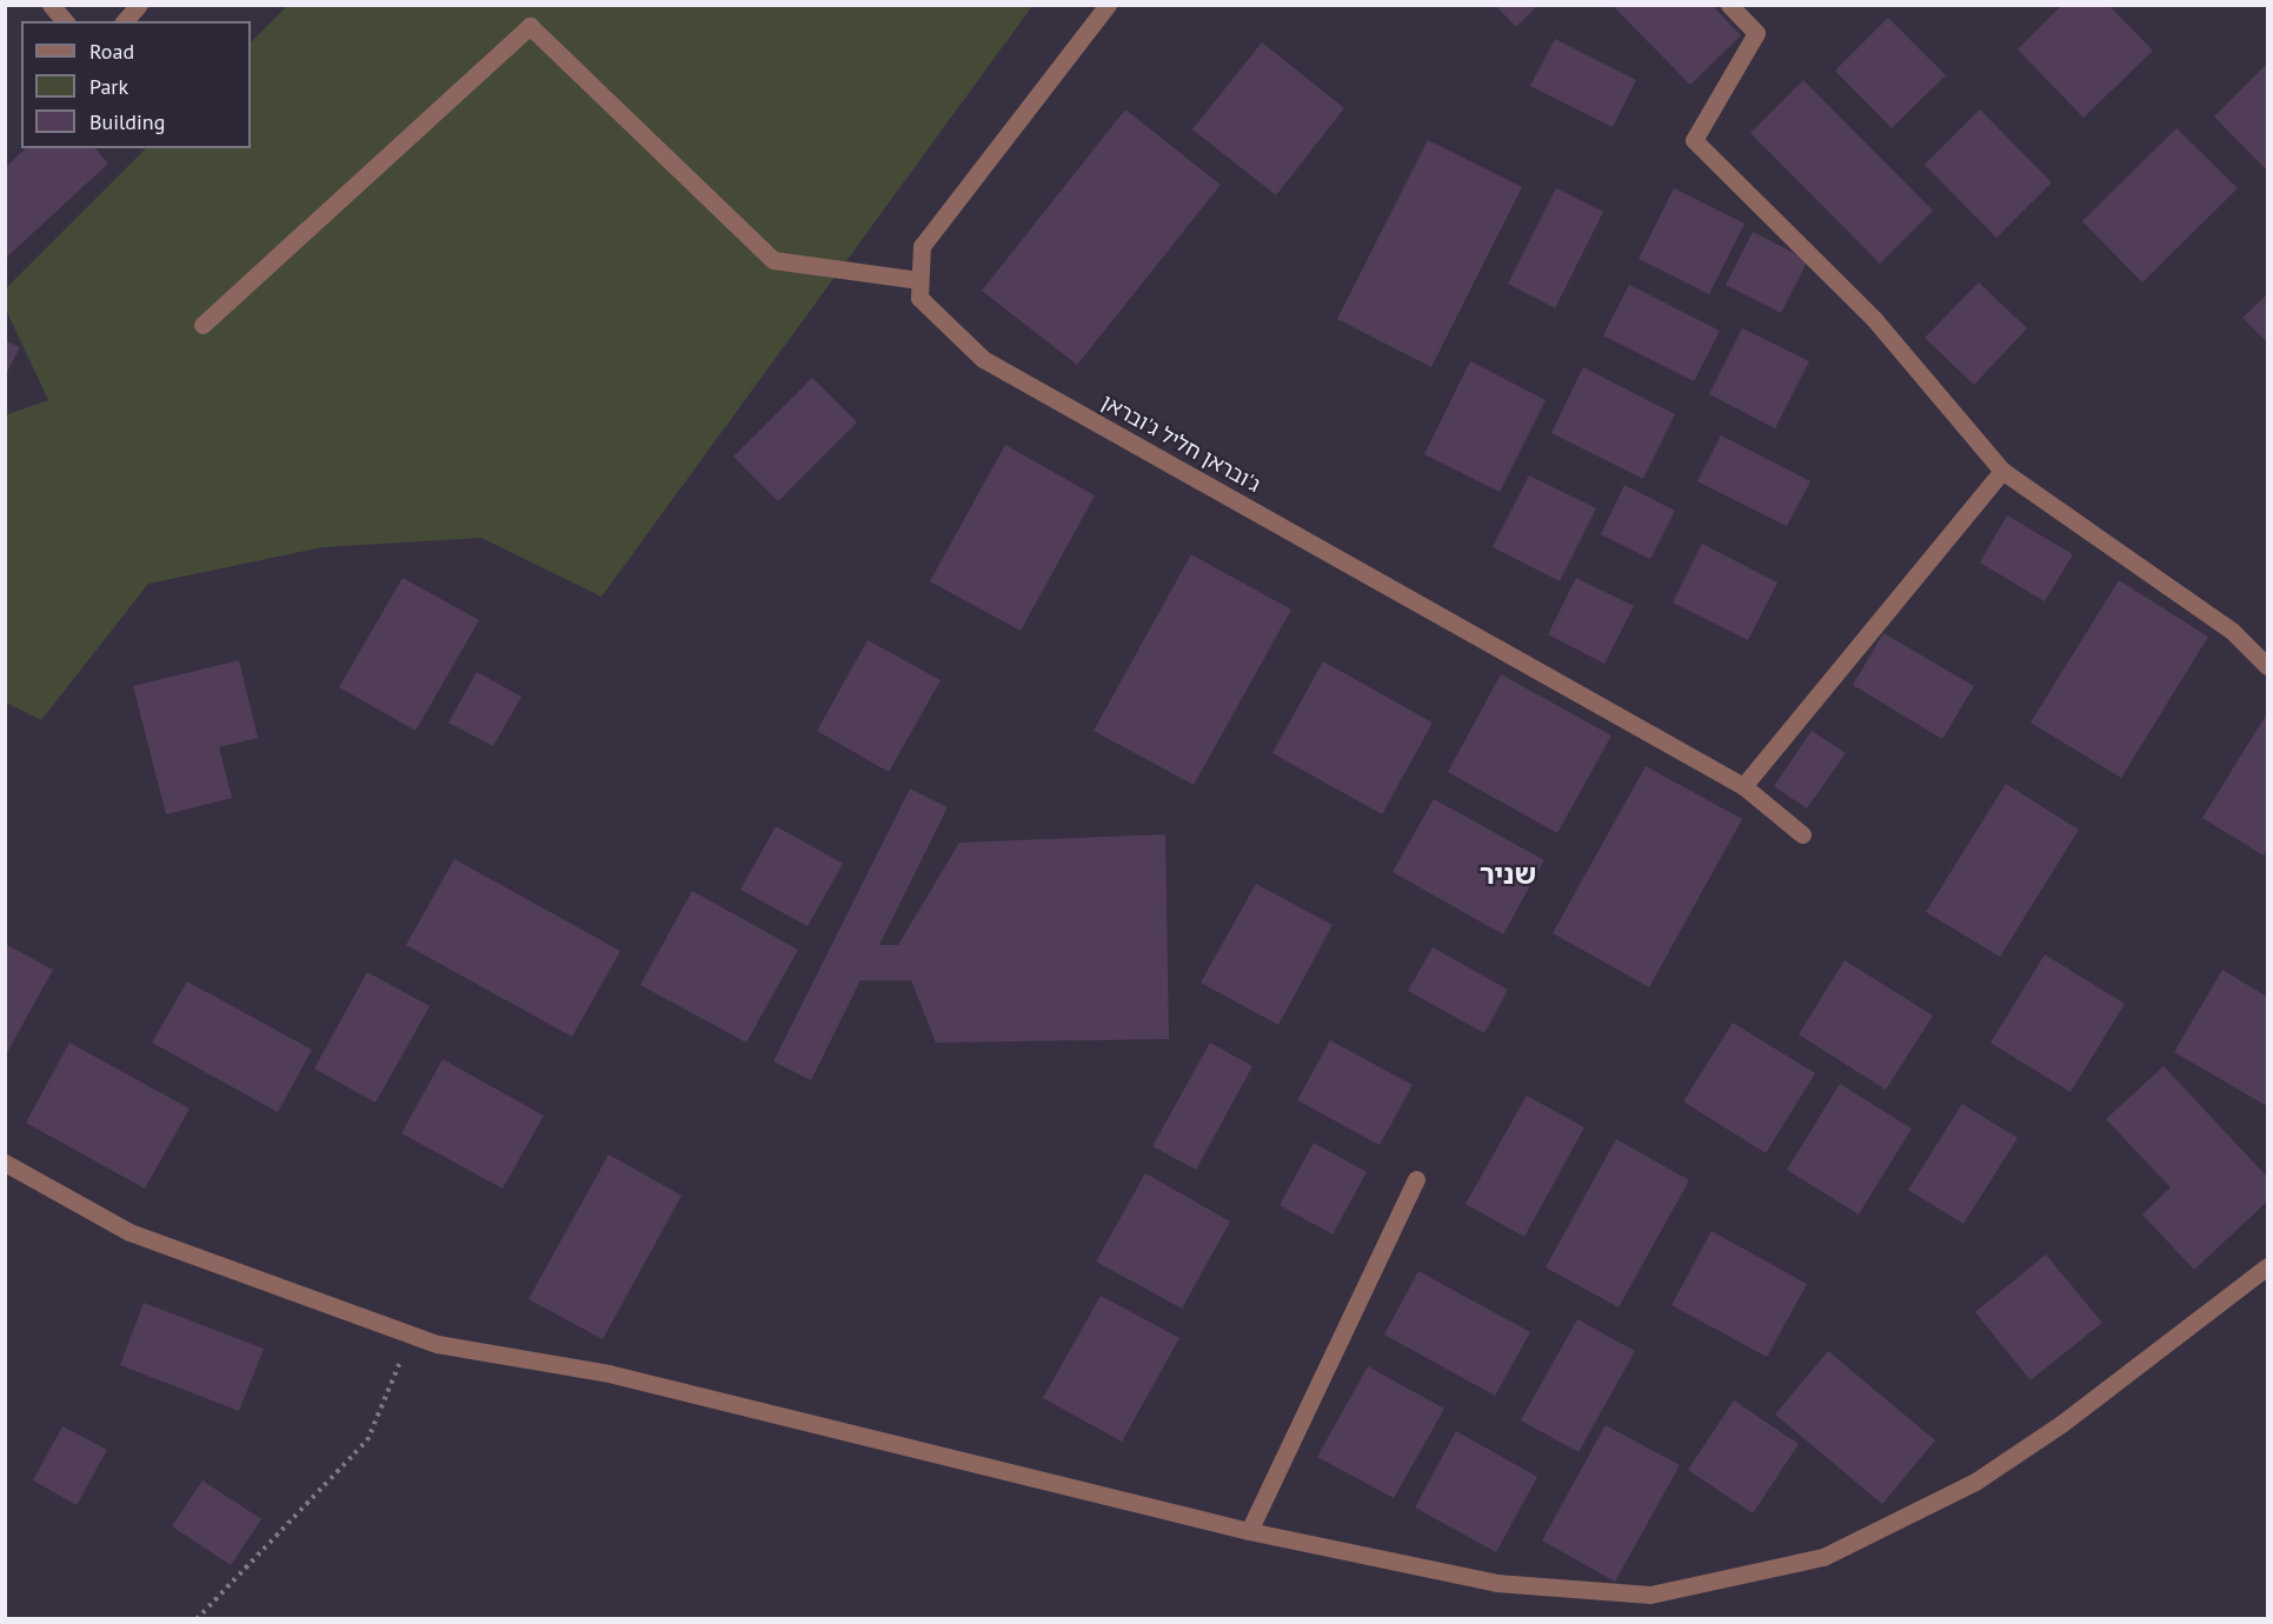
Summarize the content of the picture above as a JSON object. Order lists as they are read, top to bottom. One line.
{"streets":{"street":["ג'ובראן חליל ג'ובראן"]},"districts":["שניר"],"legend":["Road","Park","Building"]}
